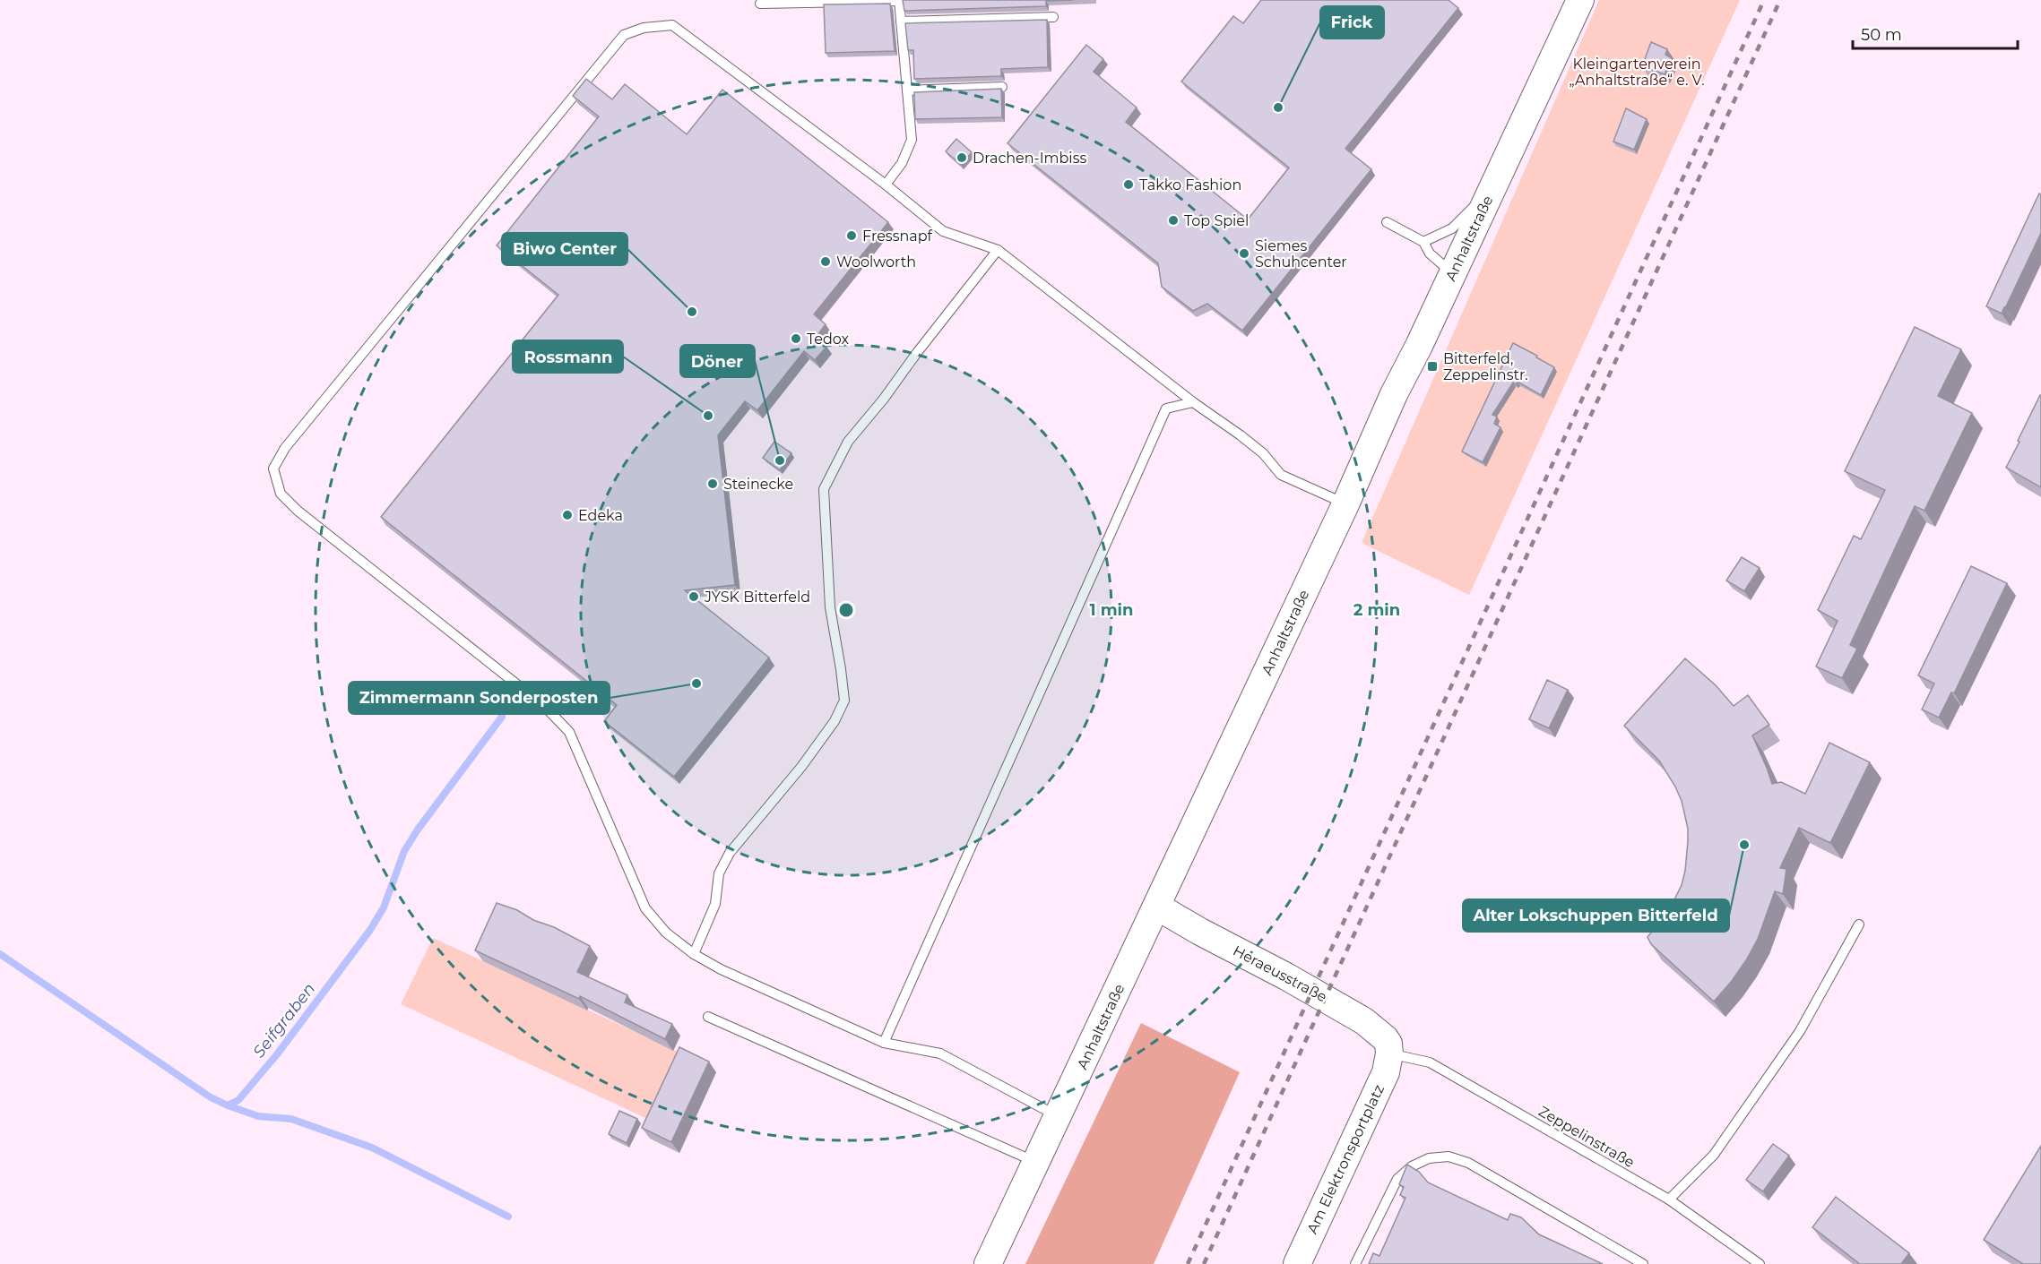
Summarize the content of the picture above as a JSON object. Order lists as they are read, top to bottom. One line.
{"streets":{"street":["Anhaltstraße","Heraeusstraße","Am Elektronsportplatz"],"lane":["Zeppelinstraße"]},"crossings":[["Anhaltstraße","Heraeusstraße"],["Heraeusstraße","Zeppelinstraße"],["Heraeusstraße","Am Elektronsportplatz"],["Zeppelinstraße","Am Elektronsportplatz"]],"water":["Seifgraben"],"parks":["Kleingartenverein „Anhaltstraße“ e. V."],"places":{"other":["Frick","Drachen-Imbiss","Takko Fashion","Top Spiel","Fressnapf","Siemes Schuhcenter","Woolworth","Biwo Center","Tedox","Rossmann","Döner","Steinecke","Edeka","JYSK Bitterfeld","Zimmermann Sonderposten","Alter Lokschuppen Bitterfeld"],"transit":["Bitterfeld, Zeppelinstr."]},"scale_bar":"50 m","rings":["1 min","2 min"]}
